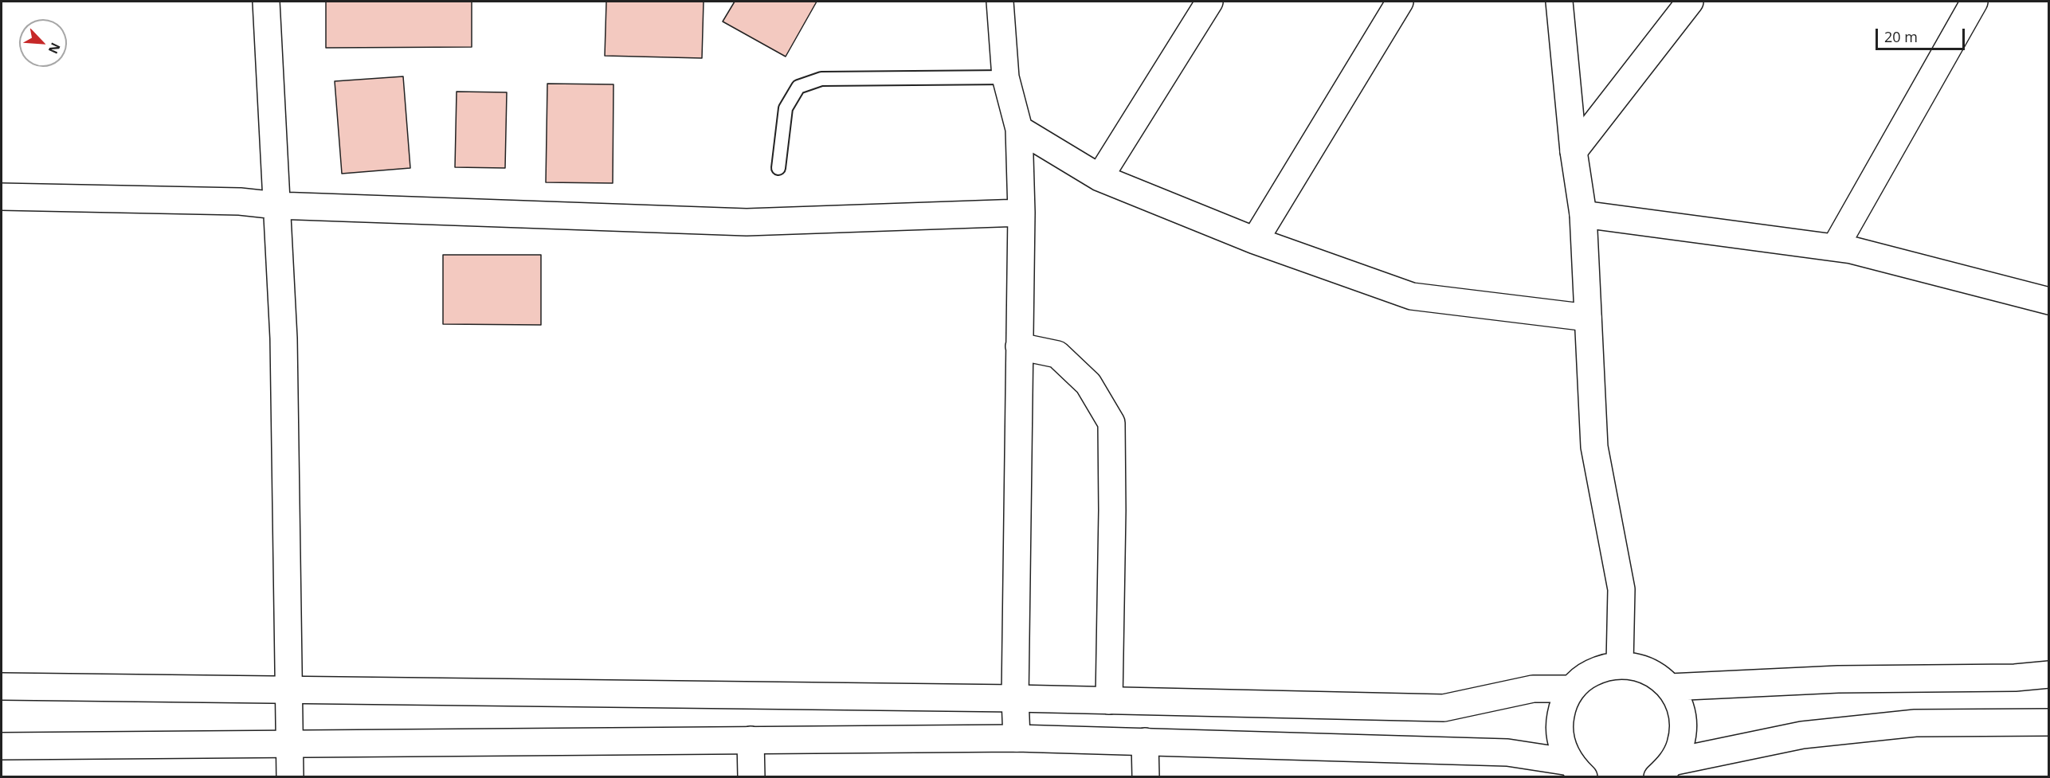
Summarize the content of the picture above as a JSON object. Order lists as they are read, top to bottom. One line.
{"scale_bar":"20 m","north":"bottom right"}
